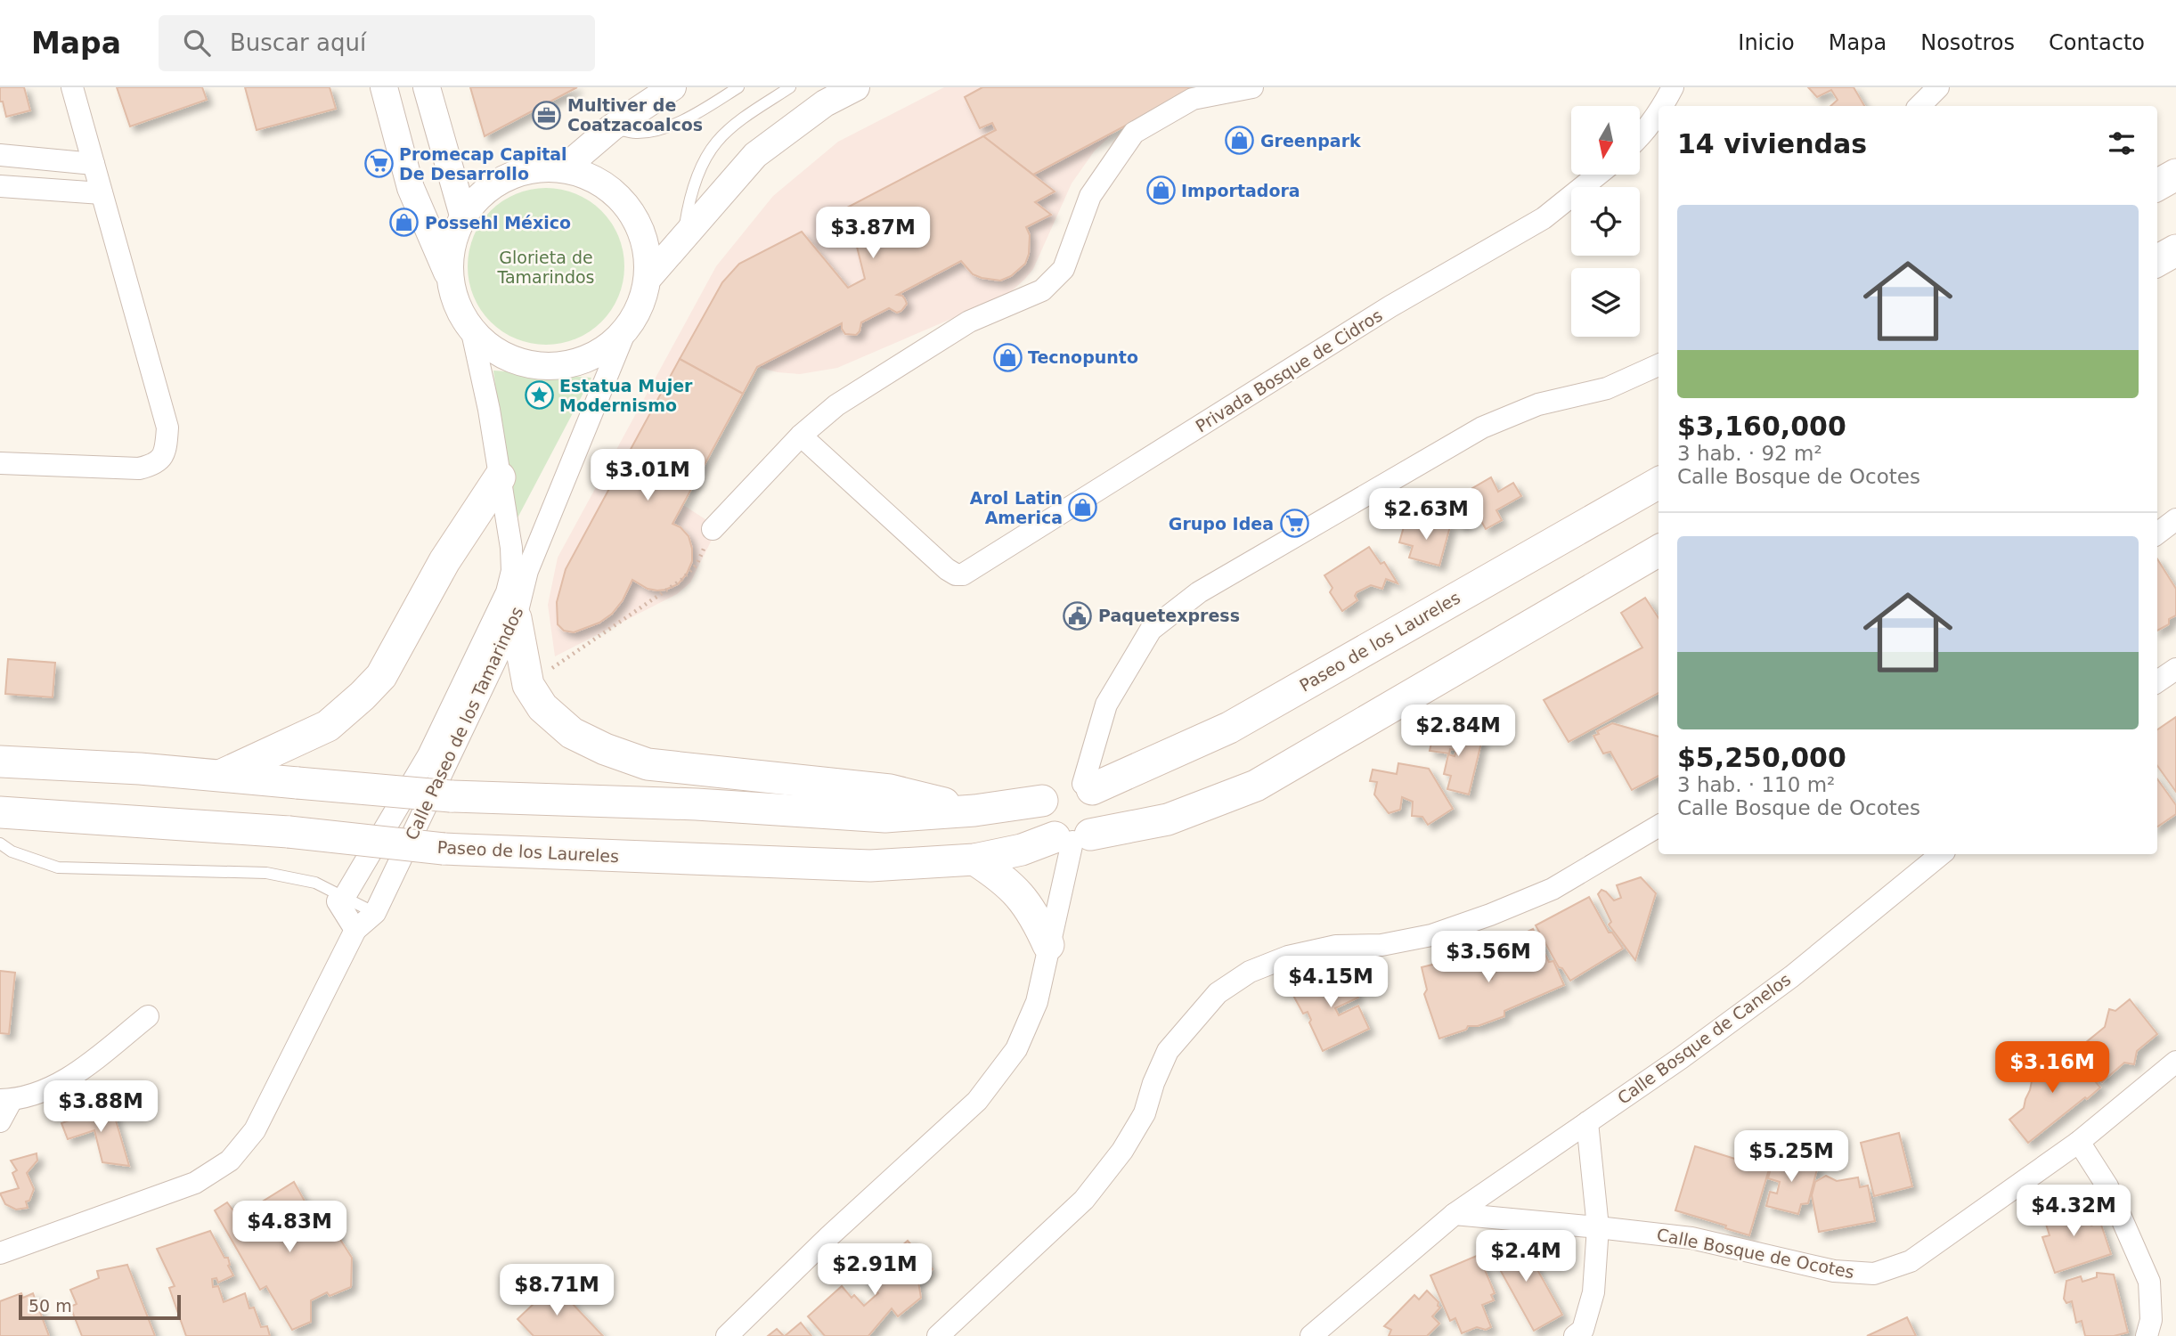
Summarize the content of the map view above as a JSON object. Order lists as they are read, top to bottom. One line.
{"streets":{"main road":["Paseo de los Laureles"],"street":["Privada Bosque de Cidros","Calle Paseo de los Tamarindos","Calle Bosque de Canelos","Calle Bosque de Ocotes"]},"crossings":[["Calle Bosque de Canelos","Calle Bosque de Ocotes"]],"parks":["Glorieta de Tamarindos"],"places":{"office":["Multiver de Coatzacoalcos"],"shop":["Greenpark","Importadora","Possehl México","Tecnopunto","Arol Latin America"],"supermarket":["Promecap Capital De Desarrollo","Grupo Idea"],"place":["Estatua Mujer Modernismo"],"public building":["Paquetexpress"]},"scale_bar":"50 m","north":"bottom","page":{"header":"Mapa","search":"Buscar aquí","nav":["Inicio","Mapa","Nosotros","Contacto"],"heading":"14 viviendas","list":[{"name":"$3,160,000","note":"3 hab. · 92 m² · Calle Bosque de Ocotes"},{"name":"$5,250,000","note":"3 hab. · 110 m² · Calle Bosque de Ocotes"}],"price":["$3.87M","$3.01M","$2.63M","$2.84M","$3.56M","$4.15M","$3.16M","$3.88M","$5.25M","$4.32M","$4.83M","$2.4M","$2.91M","$8.71M"],"scale":"50 m"}}
